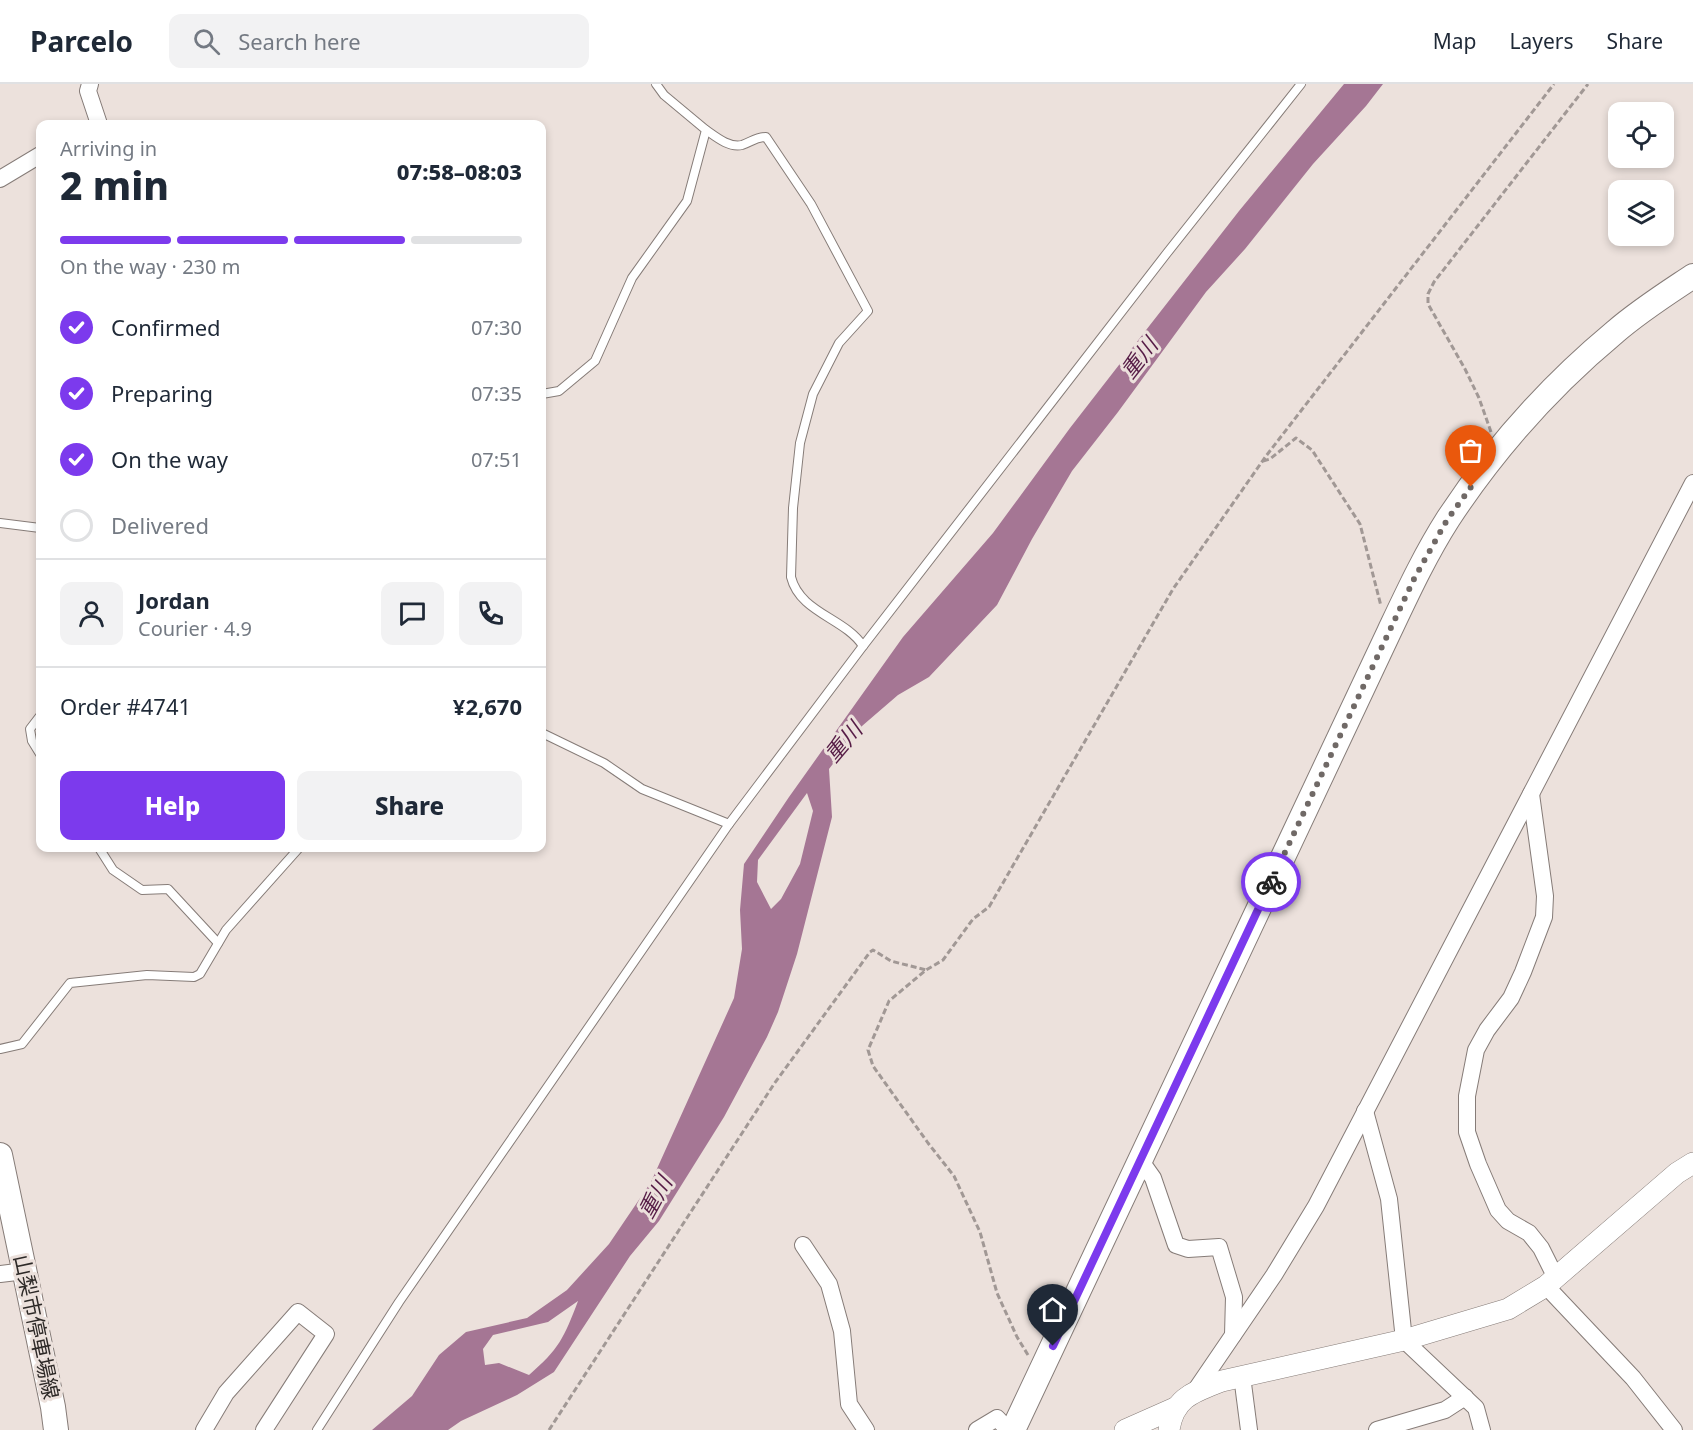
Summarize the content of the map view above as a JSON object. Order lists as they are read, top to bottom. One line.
{"streets":{"main road":["山梨市停車場線"]},"water":["重川"],"page":{"header":"Parcelo","search":"Search here","nav":["Map","Layers","Share"],"heading":["2 min","Arriving in","07:58–08:03"],"panel":["Jordan","Courier · 4.9","Order #4741","¥2,670"],"bar":"On the way · 230 m","list":[["Confirmed","07:30"],["Preparing","07:35"],["On the way","07:51"],"Delivered"],"buttons":["Help","Share"]}}
